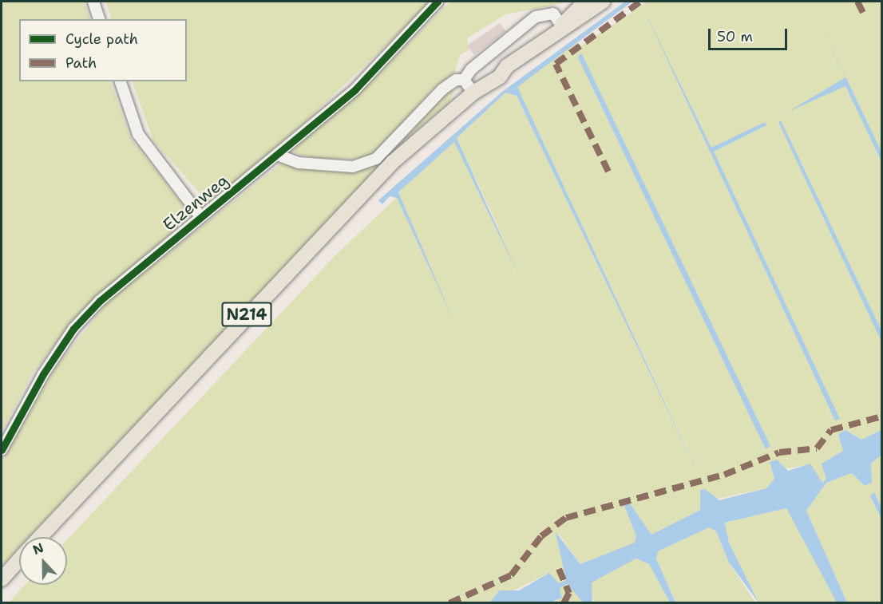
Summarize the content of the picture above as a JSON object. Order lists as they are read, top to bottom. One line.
{"streets":{"main road":["N214"],"street":["Elzenweg"]},"legend":["Cycle path","Path"],"scale_bar":"50 m","north":"top"}
